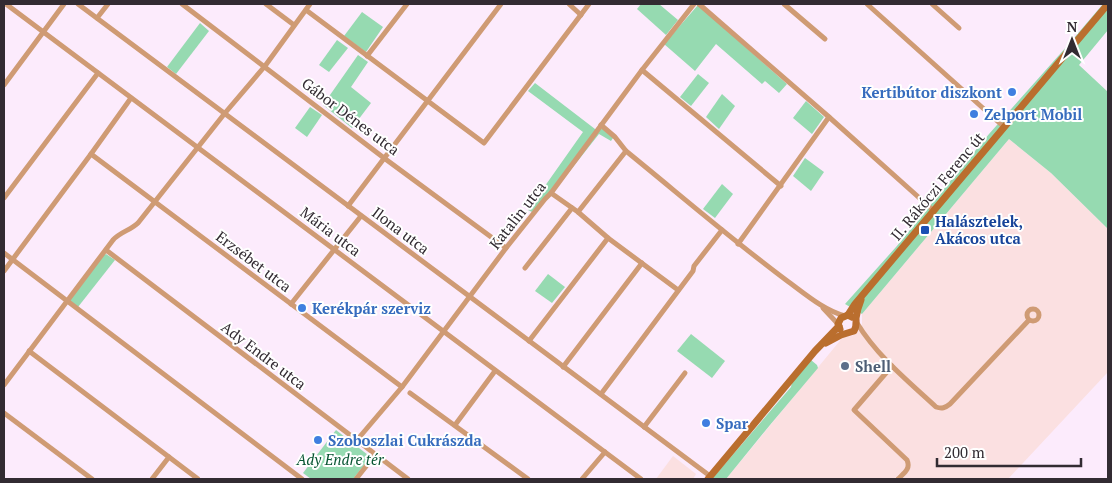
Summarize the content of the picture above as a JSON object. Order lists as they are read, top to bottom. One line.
{"streets":{"main road":["II. Rákóczi Ferenc út"],"street":["Gábor Dénes utca","Katalin utca","Ilona utca","Mária utca","Erzsébet utca","Ady Endre utca"]},"crossings":[["Gábor Dénes utca","Katalin utca"],["II. Rákóczi Ferenc út","Ilona utca"],["Katalin utca","Ilona utca"],["Katalin utca","Mária utca"],["Katalin utca","Erzsébet utca"],["Katalin utca","Ady Endre utca"]],"parks":["Ady Endre tér"],"places":{"other":["Kertibútor diszkont","Zelport Mobil","Kerékpár szerviz","Shell","Spar","Szoboszlai Cukrászda"],"transit":["Halásztelek, Akácos utca"]},"scale_bar":"200 m","north":"top"}
